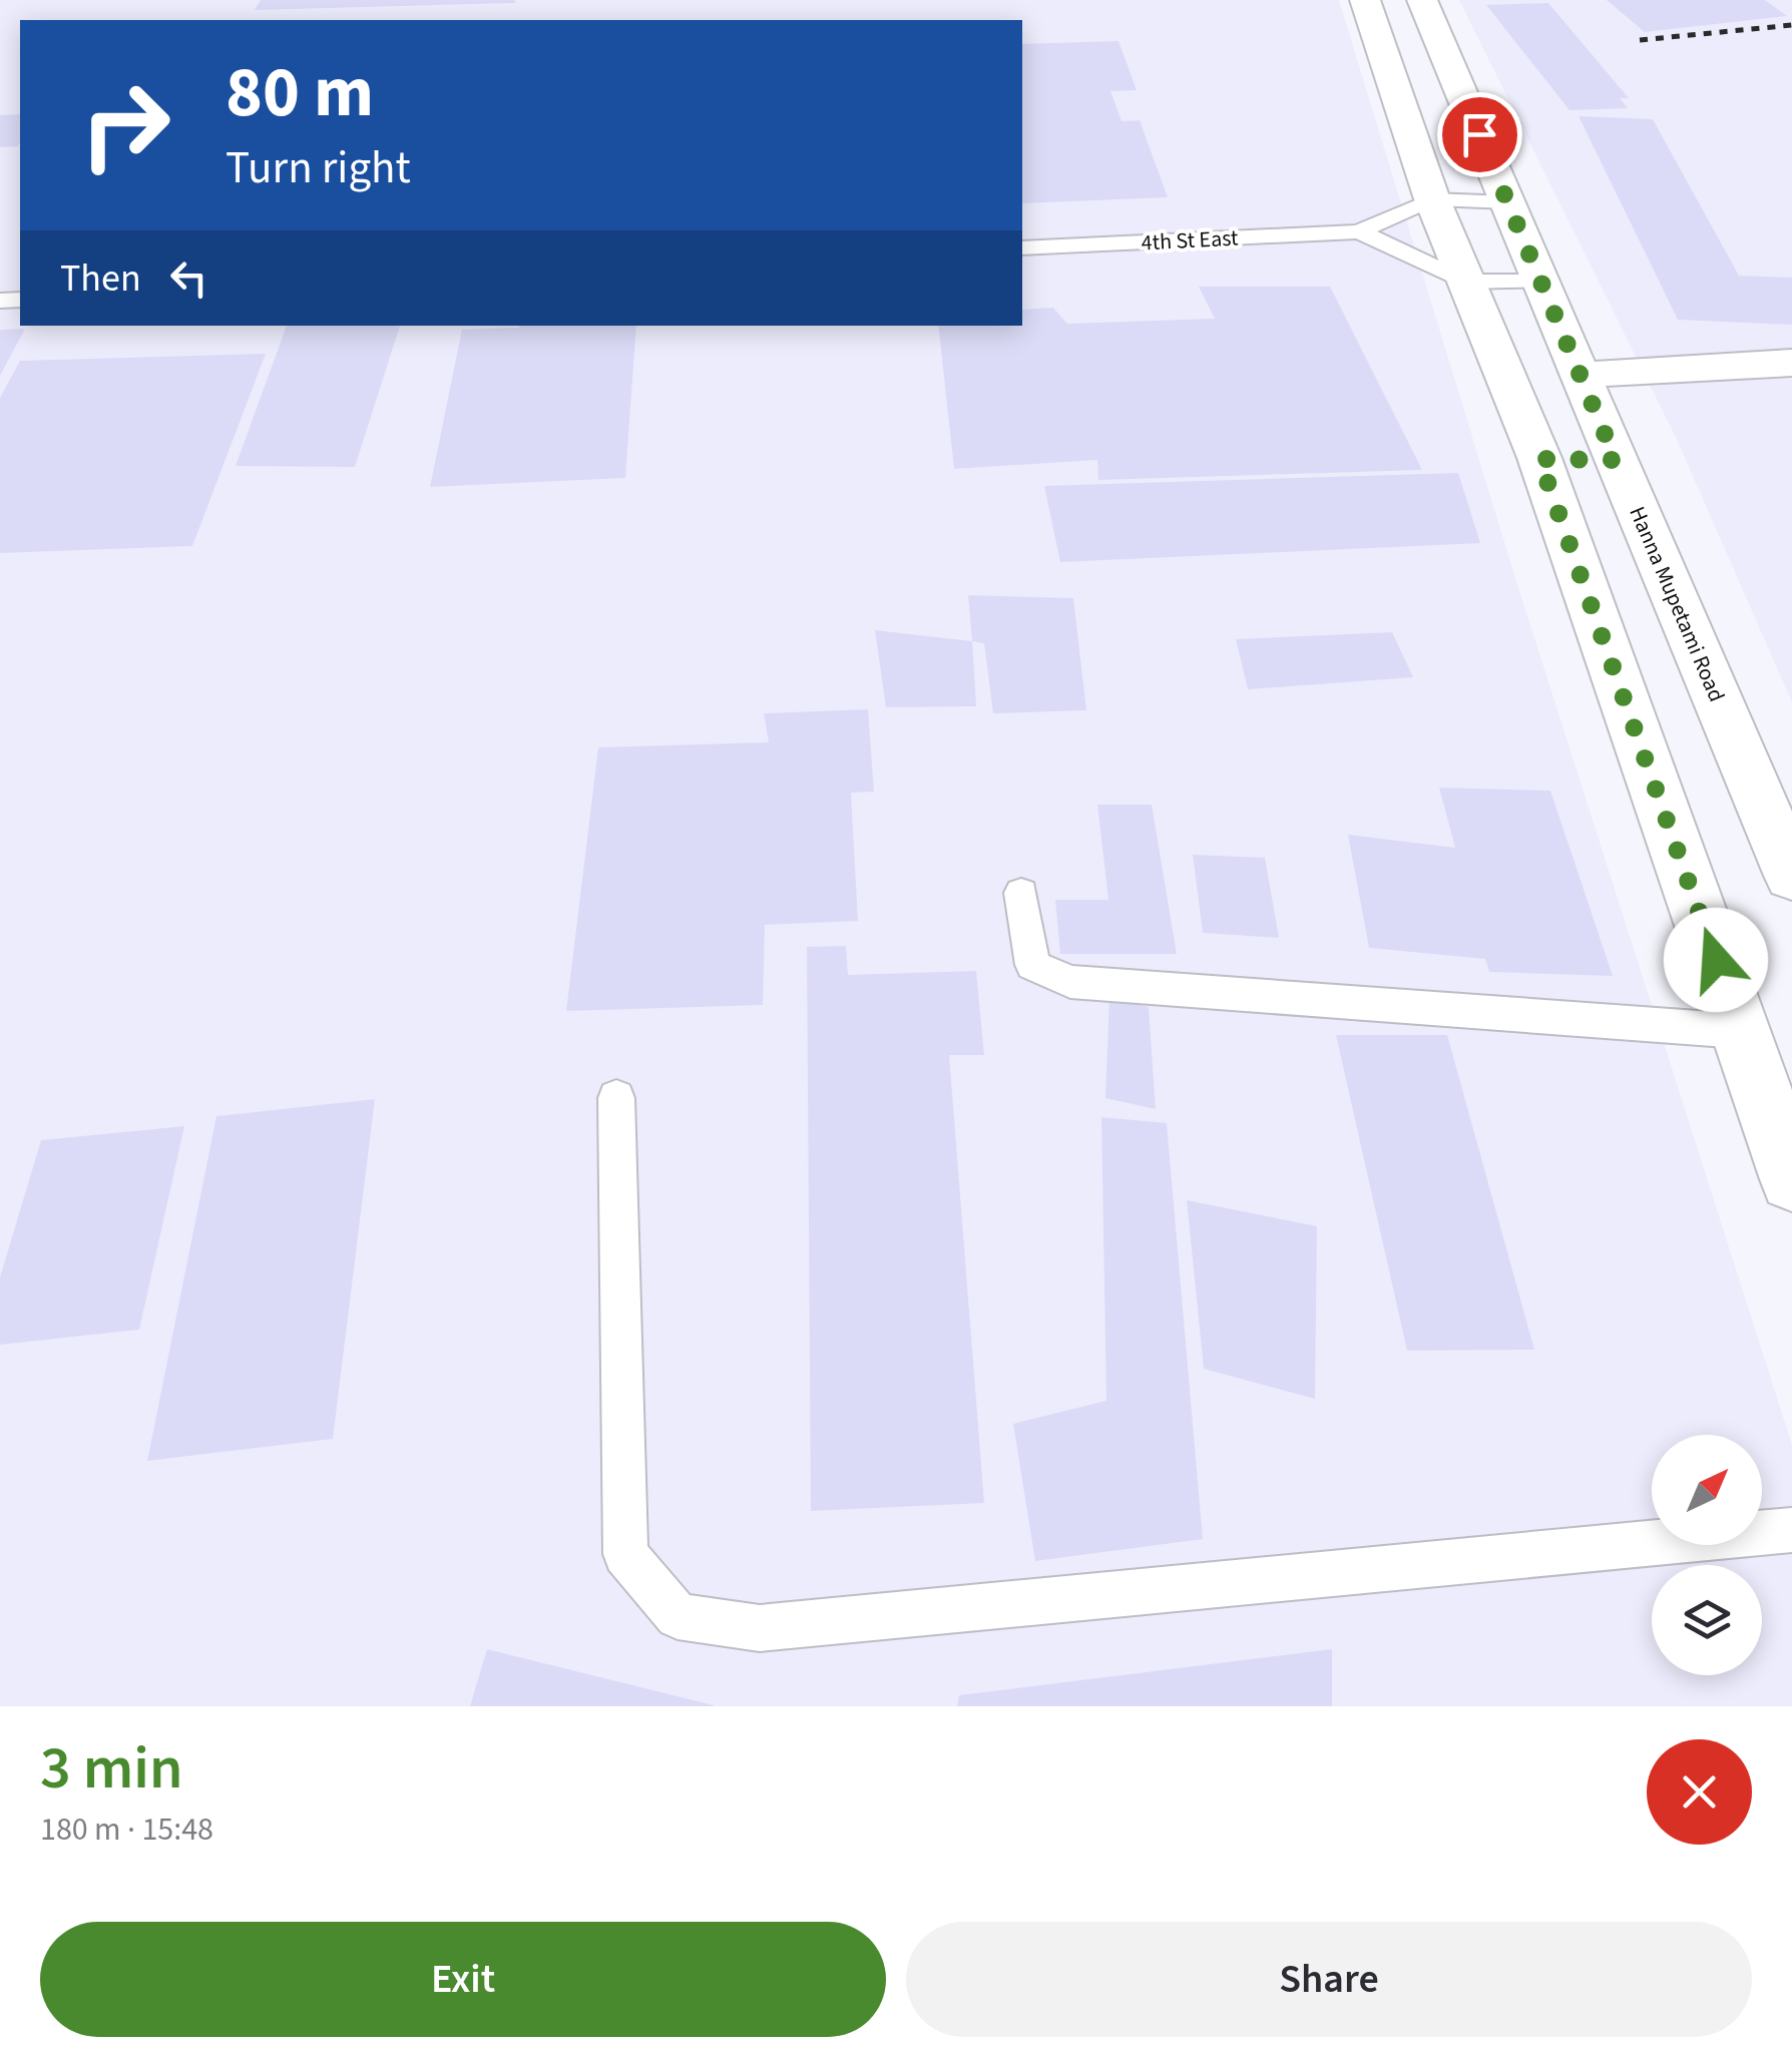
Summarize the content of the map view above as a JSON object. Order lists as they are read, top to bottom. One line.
{"streets":{"street":["Hanna Mupetami Road"],"lane":["4th St East"]},"crossings":[["4th St East","Hanna Mupetami Road"]],"north":"top right","page":{"turn":["80 m","Turn right"],"then":"Then","heading":["3 min","180 m · 15:48"],"buttons":["Exit","Share"]}}
